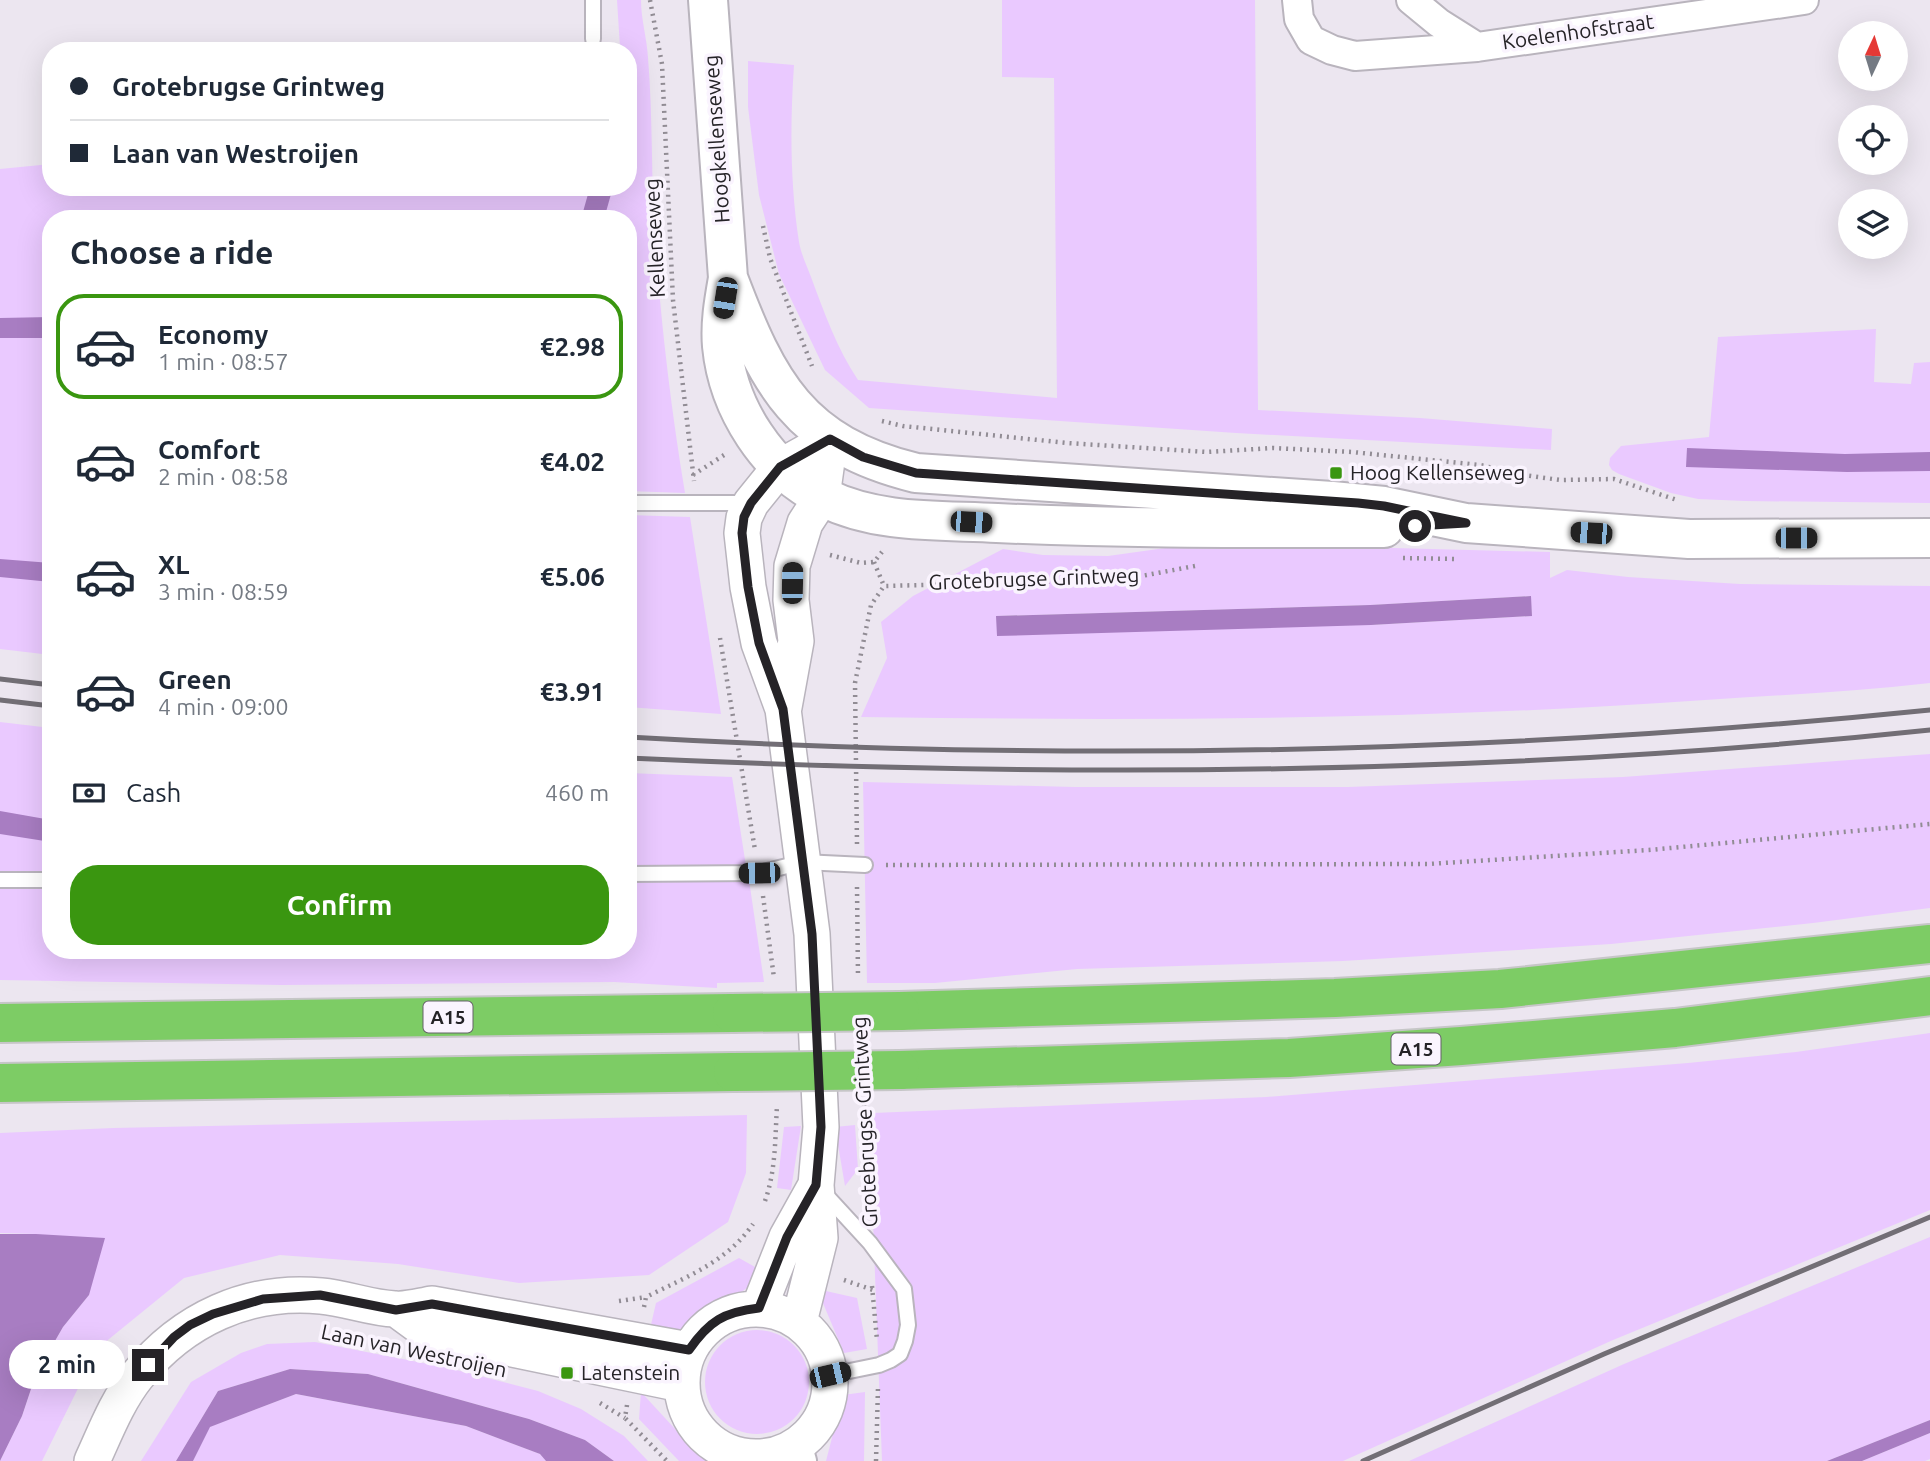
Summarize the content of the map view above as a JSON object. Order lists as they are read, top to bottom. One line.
{"streets":{"highway":["A15"],"main road":["Hoogkellenseweg"],"street":["Koelenhofstraat","Grotebrugse Grintweg","Laan van Westroijen"],"path":["Kellenseweg"]},"crossings":[["Hoogkellenseweg","Grotebrugse Grintweg"],["Grotebrugse Grintweg","Laan van Westroijen"]],"places":{"transit":["Hoog Kellenseweg","Latenstein"]},"north":"top","page":{"banner":["Grotebrugse Grintweg","Laan van Westroijen"],"heading":"Choose a ride","list":[{"name":"Economy","note":"1 min · 08:57","value":"€2.98"},{"name":"Comfort","note":"2 min · 08:58","value":"€4.02"},{"name":"XL","note":"3 min · 08:59","value":"€5.06"},{"name":"Green","note":"4 min · 09:00","value":"€3.91"}],"pay":["Cash","460 m"],"buttons":"Confirm","bubble":"2 min"}}
